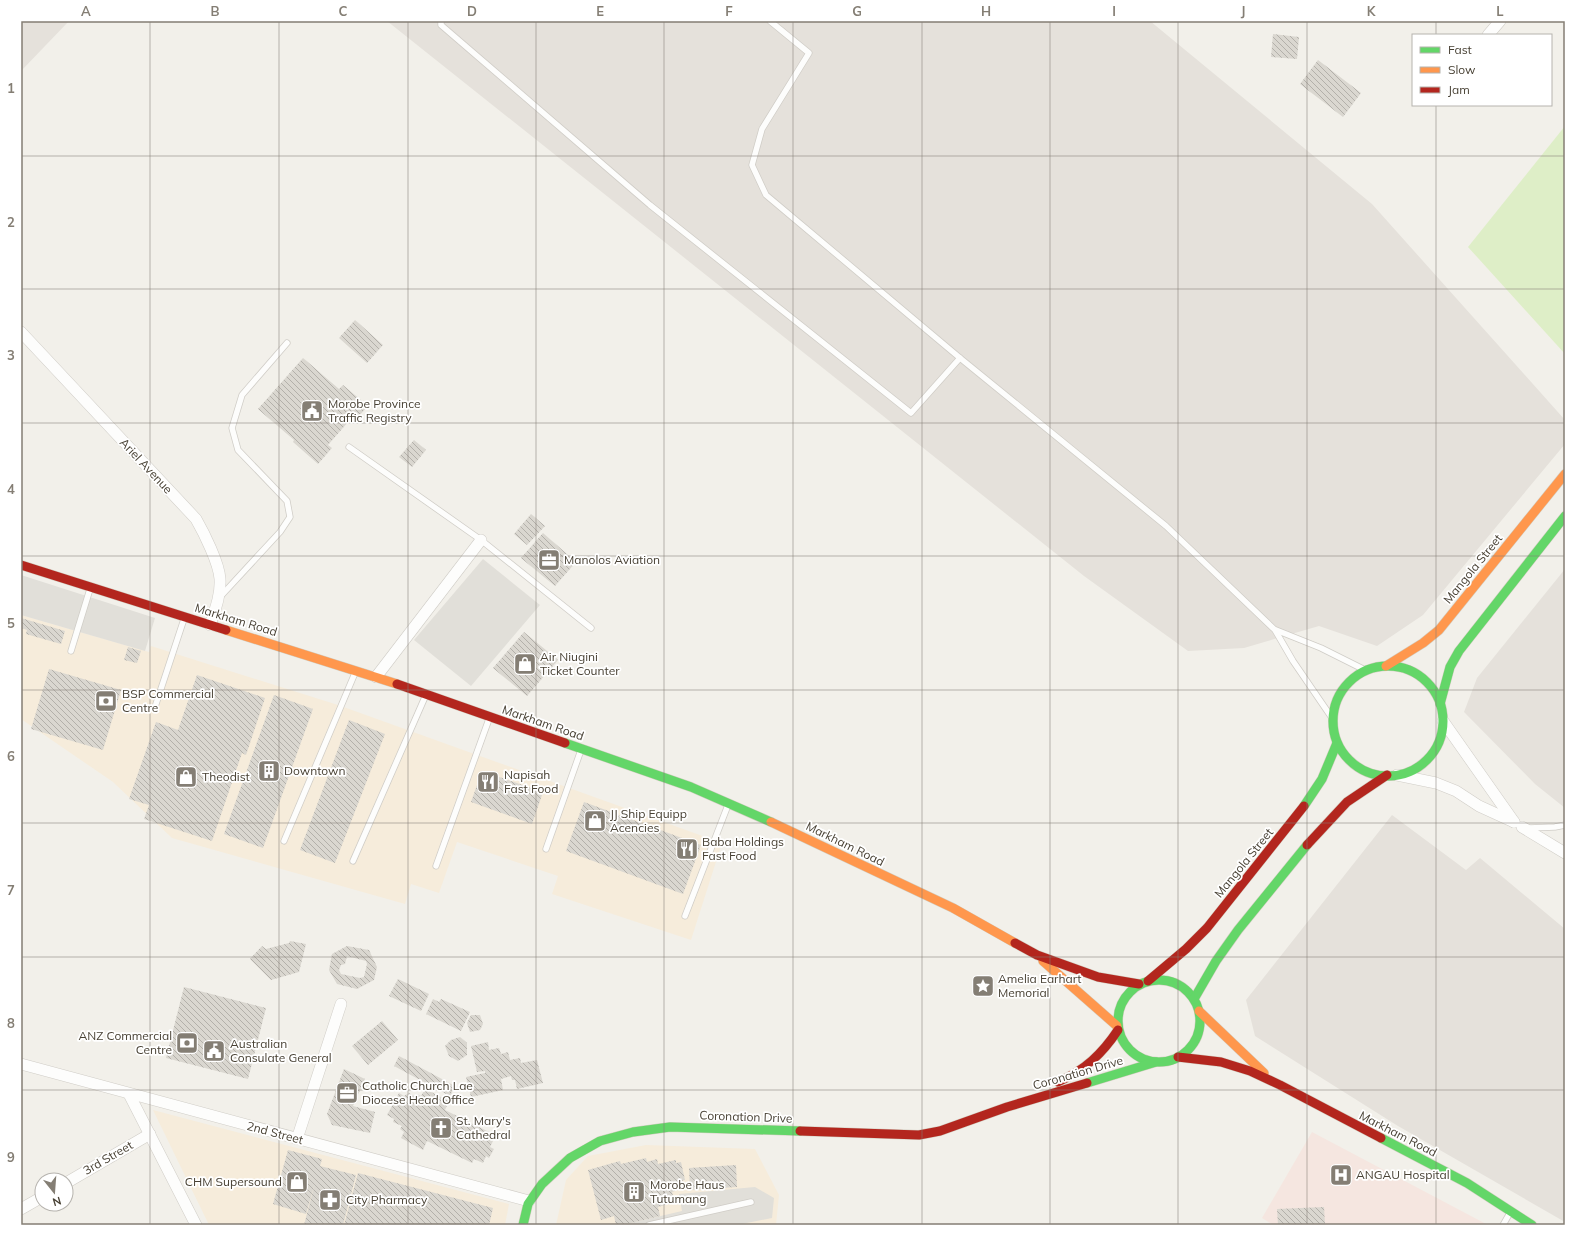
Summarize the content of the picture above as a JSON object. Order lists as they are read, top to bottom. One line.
{"streets":{"main road":["Mangola Street","Markham Road","Coronation Drive"],"street":["Ariel Avenue","2nd Street","3rd Street"]},"crossings":[["Ariel Avenue","Markham Road"],["Mangola Street","Markham Road"],["Mangola Street","Coronation Drive"],["Markham Road","Coronation Drive"],["Coronation Drive","2nd Street"]],"places":{"public building":["Morobe Province Traffic Registry","Australian Consulate General"],"office":["Manolos Aviation","Catholic Church Lae Diocese Head Office"],"shop":["Air Niugini Ticket Counter","Theodist","JJ Ship Equipp Acencies","CHM Supersound"],"bank":["BSP Commercial Centre","ANZ Commercial Centre"],"building":["Downtown","Morobe Haus Tutumang"],"restaurant":["Napisah Fast Food","Baba Holdings Fast Food"],"place":["Amelia Earhart Memorial"],"church":["St. Mary's Cathedral"],"hospital":["ANGAU Hospital"],"pharmacy":["City Pharmacy"]},"legend":["Fast","Slow","Jam"],"north":"bottom","grid":{"columns":["A","B","C","D","E","F","G","H","I","J","K","L"],"rows":["1","2","3","4","5","6","7","8","9"]}}
